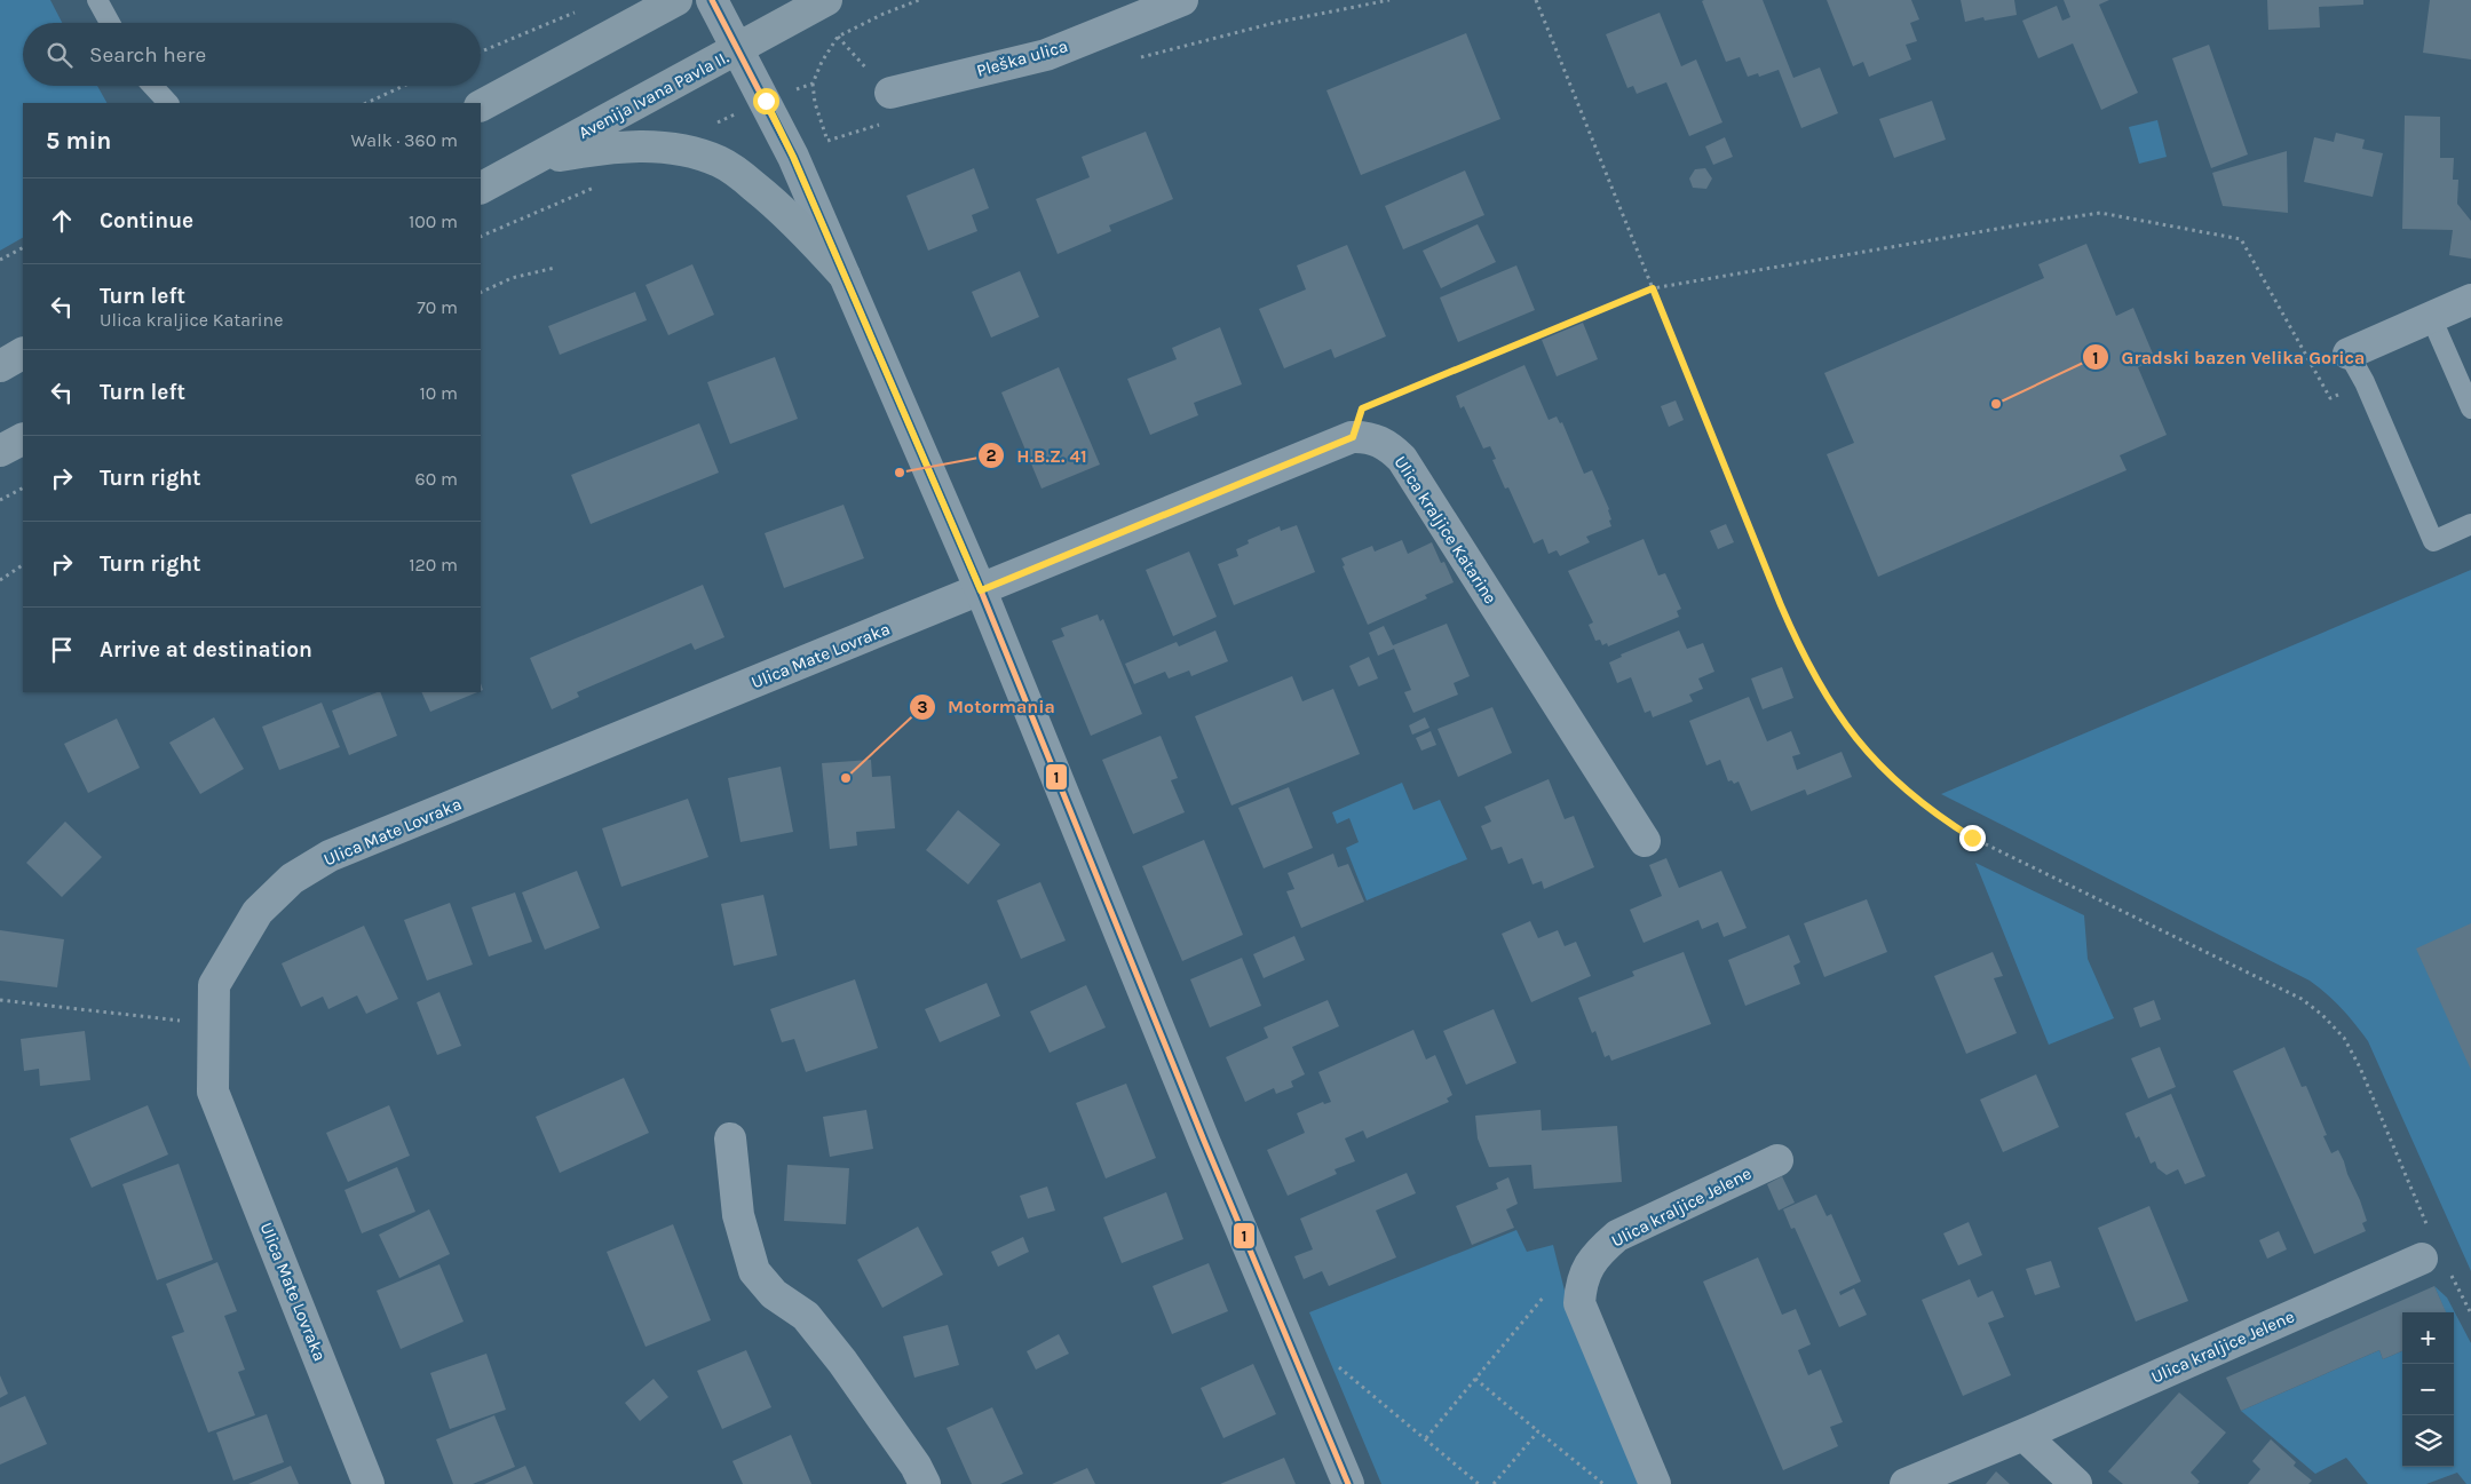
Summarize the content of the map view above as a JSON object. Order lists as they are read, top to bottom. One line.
{"streets":{"main road":["Avenija Ivana Pavla II."],"street":["Pleška ulica","Ulica kraljice Katarine","Ulica Mate Lovraka","Ulica kraljice Jelene"]},"crossings":[["Ulica kraljice Katarine","Ulica Mate Lovraka"]],"places":["Gradski bazen Velika Gorica","H.B.Z. 41","Motormania"],"lines":["transit line 1"],"page":{"search":"Search here","heading":["5 min","Walk · 360 m"],"list":[["Continue","100 m"],["Turn left","Ulica kraljice Katarine","70 m"],["Turn left","10 m"],["Turn right","60 m"],["Turn right","120 m"],"Arrive at destination"],"map_buttons":["+","−"]}}
